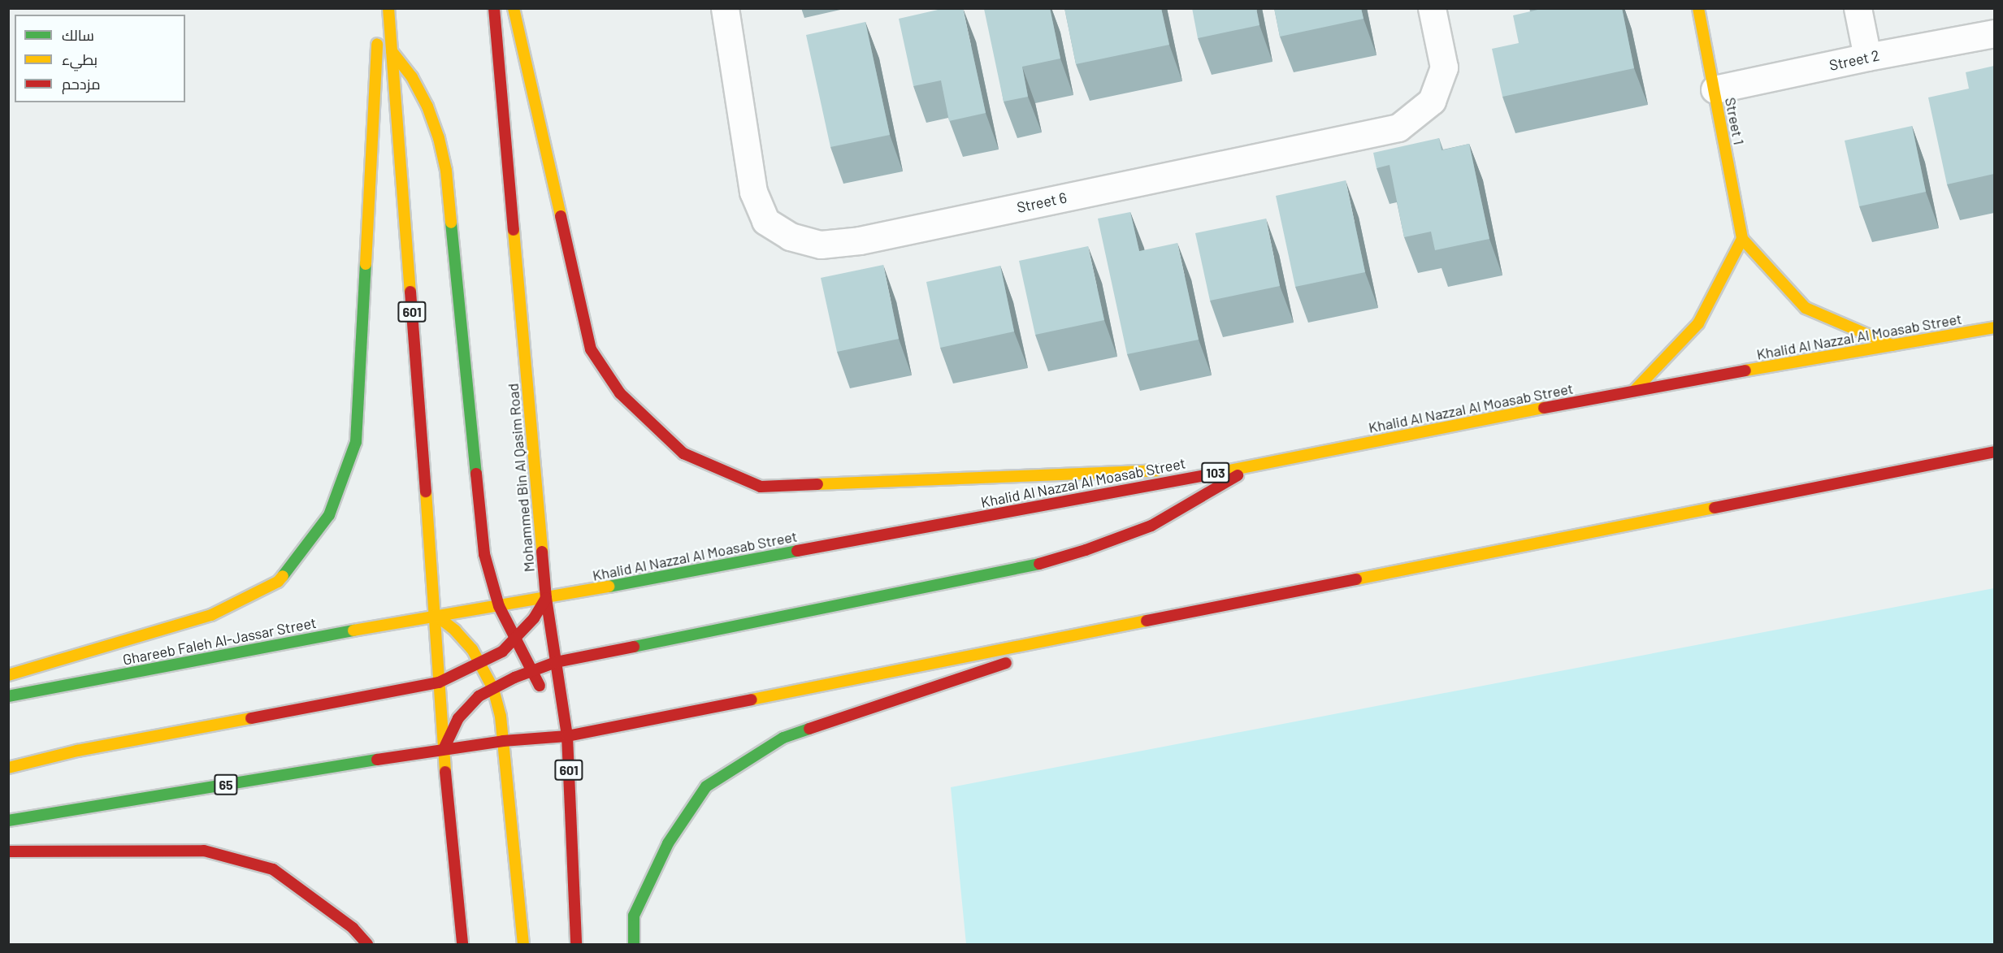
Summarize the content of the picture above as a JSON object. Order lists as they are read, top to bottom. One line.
{"streets":{"main road":["Street 1","601","Khalid Al Nazzal Al Moasab Street","103","Mohammed Bin Al Qasim Road","Ghareeb Faleh Al-Jassar Street","65"],"street":["Street 2","Street 6"]},"crossings":[["Street 2","Street 1"],["601","Khalid Al Nazzal Al Moasab Street"],["601","Ghareeb Faleh Al-Jassar Street"],["601","65"],["Khalid Al Nazzal Al Moasab Street","Mohammed Bin Al Qasim Road"],["Khalid Al Nazzal Al Moasab Street","Ghareeb Faleh Al-Jassar Street"]],"legend":["سالك","بطيء","مزدحم"]}
